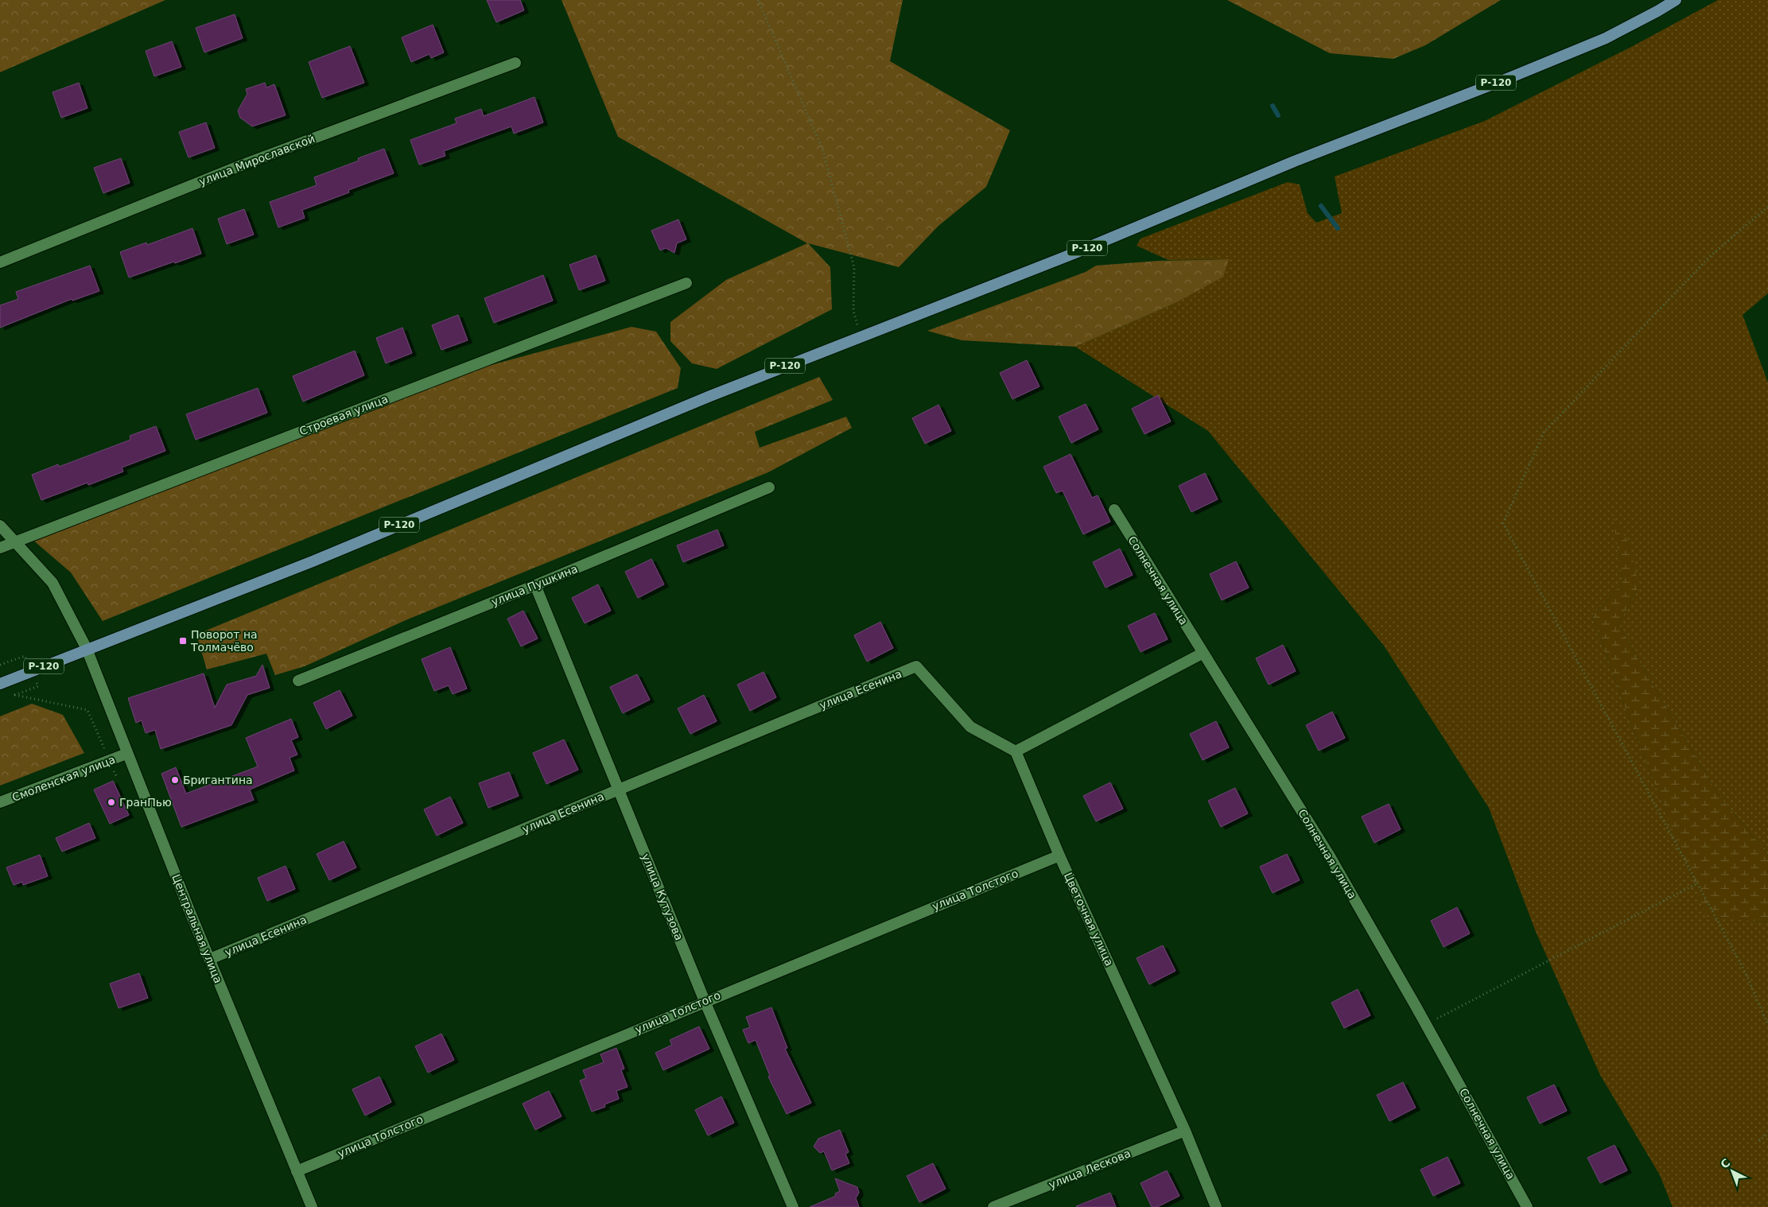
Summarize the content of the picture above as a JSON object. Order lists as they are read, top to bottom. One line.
{"streets":{"main road":["Р-120"],"street":["улица Мирославской","Строевая улица","Солнечная улица","улица Пушкина","улица Есенина","Смоленская улица","улица Толстого","улица Кутузова","Цветочная улица","Центральная улица","улица Лескова"]},"crossings":[["Р-120","Центральная улица"],["Строевая улица","Центральная улица"],["улица Пушкина","улица Кутузова"],["улица Есенина","улица Кутузова"],["улица Есенина","Цветочная улица"],["улица Есенина","Центральная улица"],["Смоленская улица","Центральная улица"],["улица Толстого","улица Кутузова"],["улица Толстого","Цветочная улица"],["улица Толстого","Центральная улица"],["Цветочная улица","улица Лескова"]],"places":{"transit":["Поворот на Толмачёво"],"other":["Бригантина","ГранПью"]},"north":"top left"}
